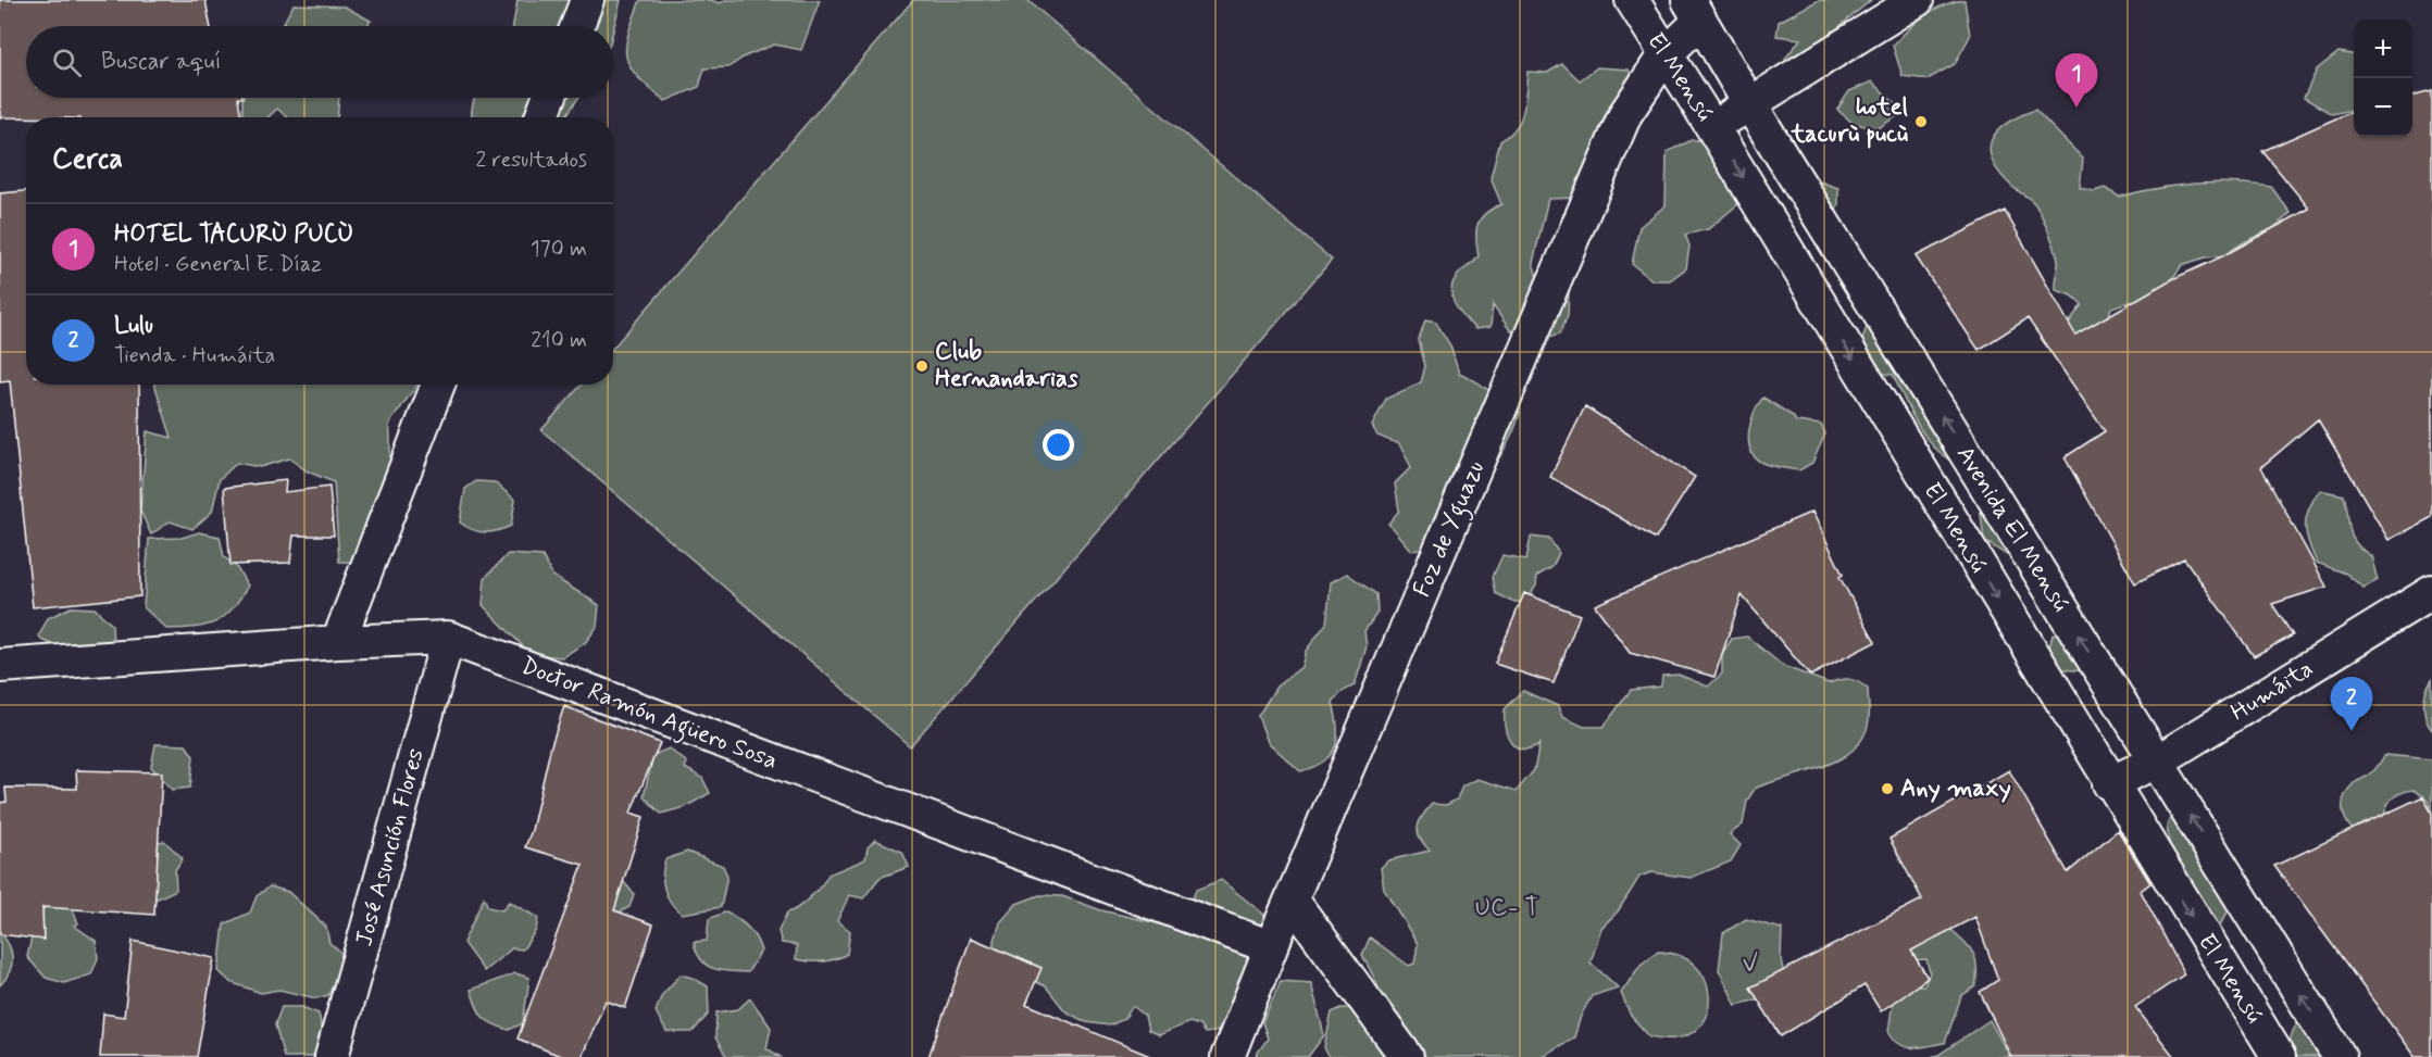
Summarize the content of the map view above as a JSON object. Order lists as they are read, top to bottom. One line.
{"streets":{"street":["El Mensú","Foz de Yguazu","Avenida El Mensú","Humáita","Doctor Ramón Agüero Sosa","José Asunción Flores"]},"crossings":[["El Mensú","Foz de Yguazu"],["El Mensú","Humáita"],["Foz de Yguazu","Avenida El Mensú"],["Foz de Yguazu","Doctor Ramón Agüero Sosa"],["Avenida El Mensú","Humáita"],["Doctor Ramón Agüero Sosa","José Asunción Flores"]],"one_way":["El Mensú","Avenida El Mensú"],"parks":["UC- T","V"],"places":["hotel tacurù pucù","Club Hernandarias","Any maxy"],"page":{"map_buttons":["+","−"],"search":"Buscar aquí","pins":["1","2"],"heading":["Cerca","2 resultados"],"list":[{"mark":"1","name":"HOTEL TACURÙ PUCÙ","note":"Hotel · General E. Díaz","value":"170 m"},{"mark":"2","name":"Lulu","note":"Tienda · Humáita","value":"210 m"}]}}
